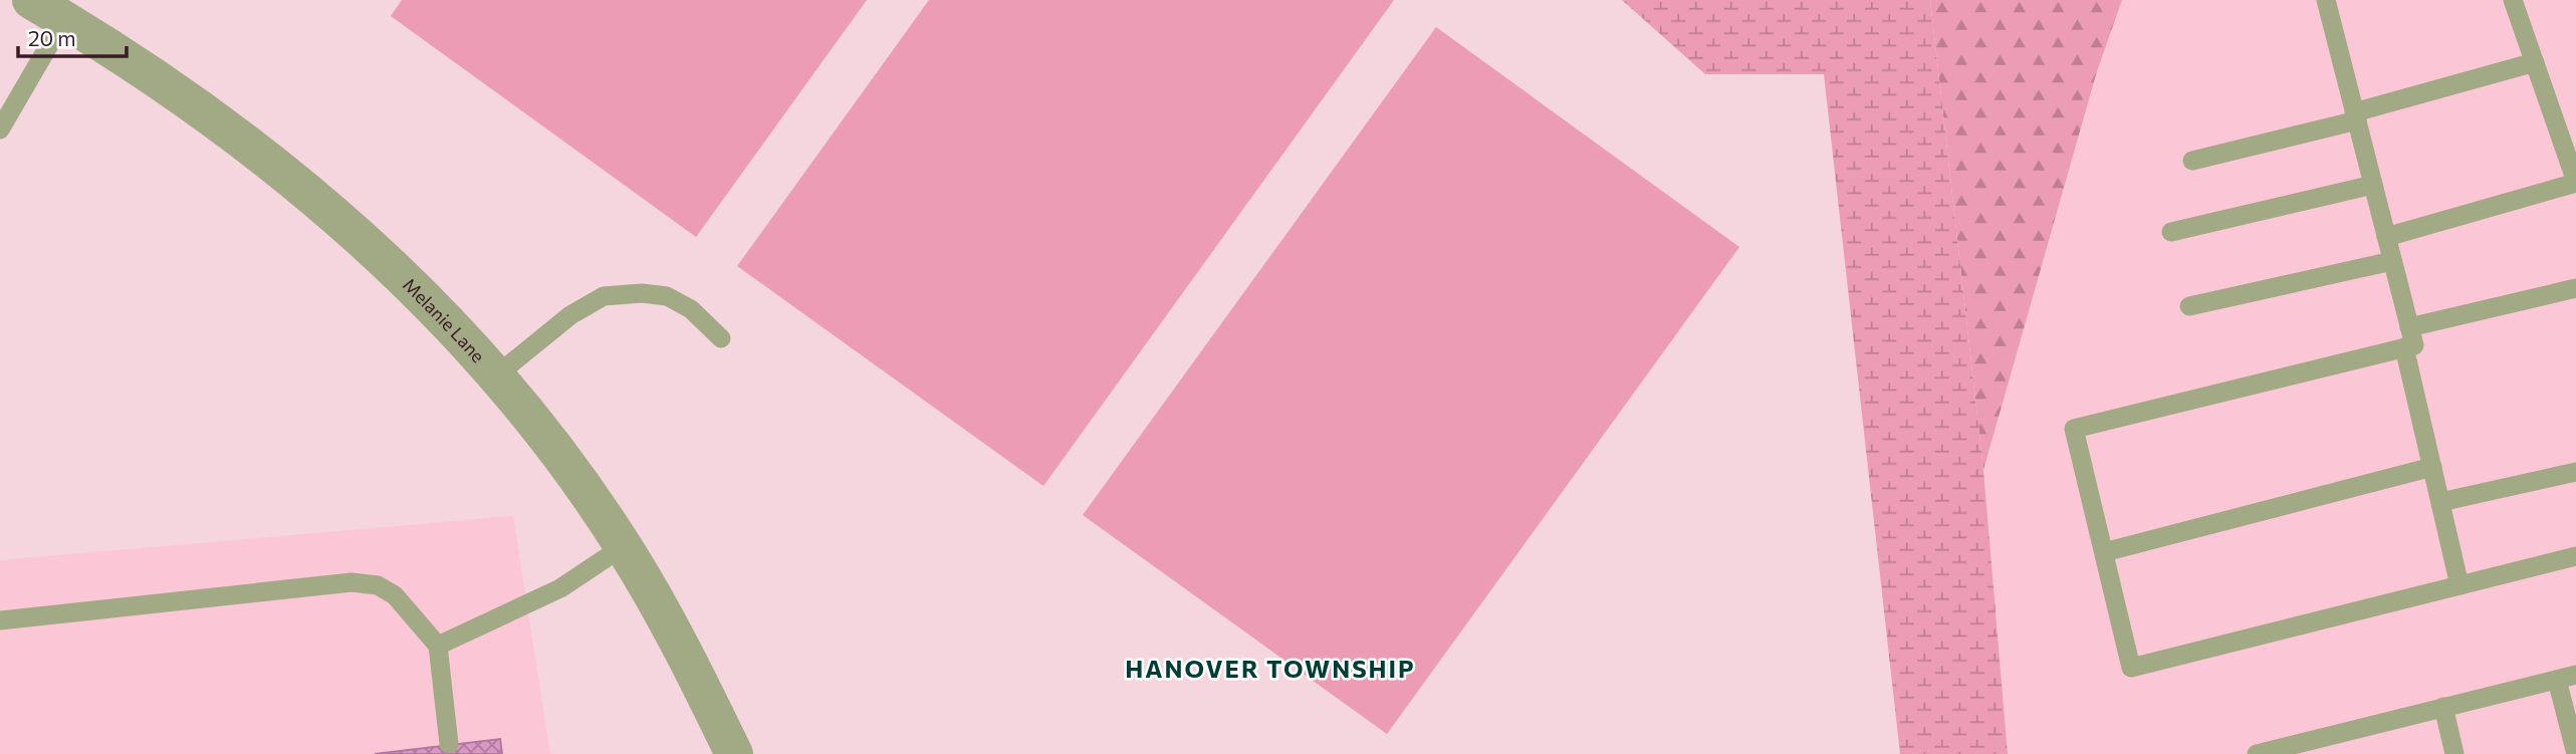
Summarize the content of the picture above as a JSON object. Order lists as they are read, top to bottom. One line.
{"streets":{"street":["Melanie Lane"]},"districts":["HANOVER TOWNSHIP"],"scale_bar":"20 m"}
